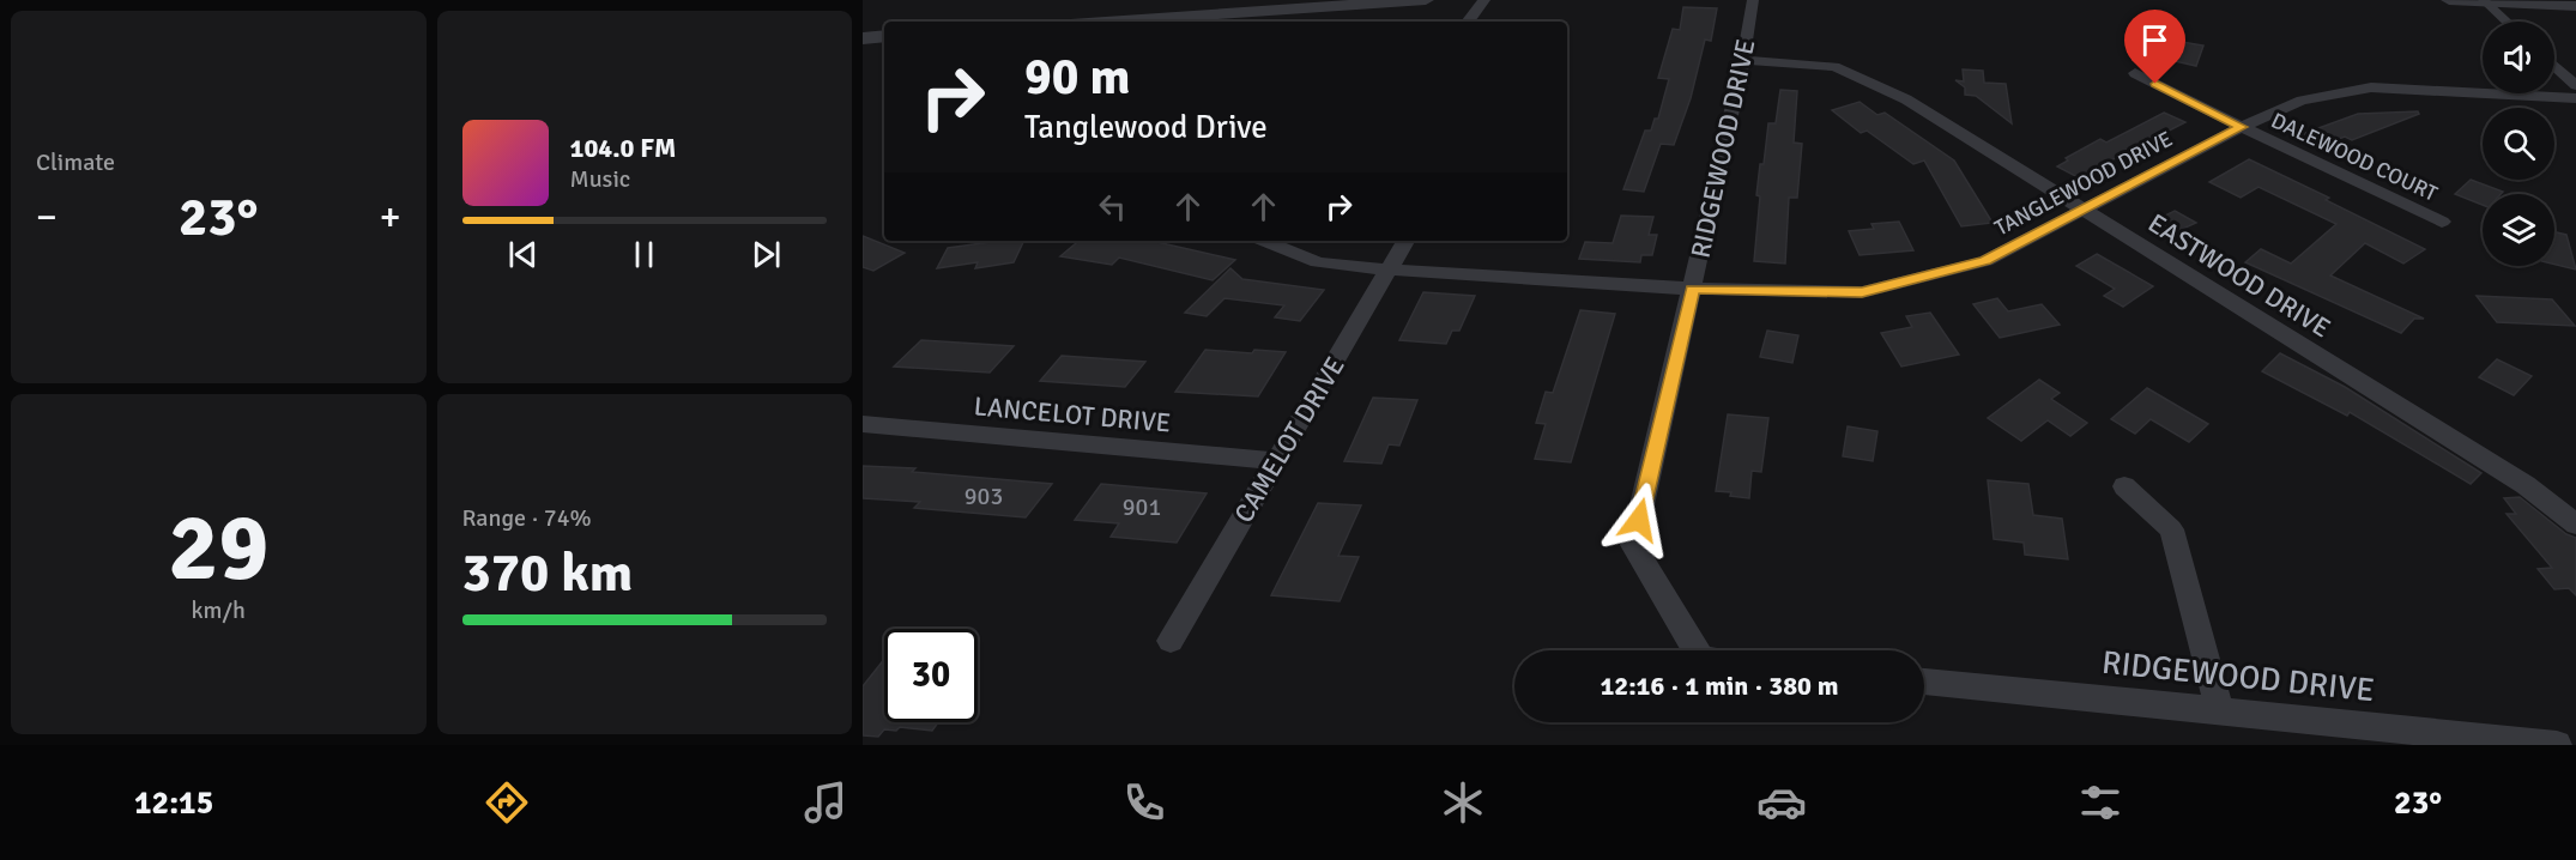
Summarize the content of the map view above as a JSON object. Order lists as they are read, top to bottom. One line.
{"streets":{"street":["RIDGEWOOD DRIVE","DALEWOOD COURT","TANGLEWOOD DRIVE","EASTWOOD DRIVE","LANCELOT DRIVE","CAMELOT DRIVE"]},"crossings":[["RIDGEWOOD DRIVE","TANGLEWOOD DRIVE"],["RIDGEWOOD DRIVE","EASTWOOD DRIVE"],["DALEWOOD COURT","TANGLEWOOD DRIVE"],["TANGLEWOOD DRIVE","EASTWOOD DRIVE"],["TANGLEWOOD DRIVE","CAMELOT DRIVE"],["LANCELOT DRIVE","CAMELOT DRIVE"]],"house_numbers":["903","901"],"page":{"tile":["Climate",["29","km/h"],["Range · 74%","370 km"]],"turn":["90 m","Tanglewood Drive"],"song":["104.0 FM","Music"],"heat":["−","23°","+"],"limit":"30","trip":"12:16 · 1 min · 380 m","tabs":["12:15","23°"]}}
